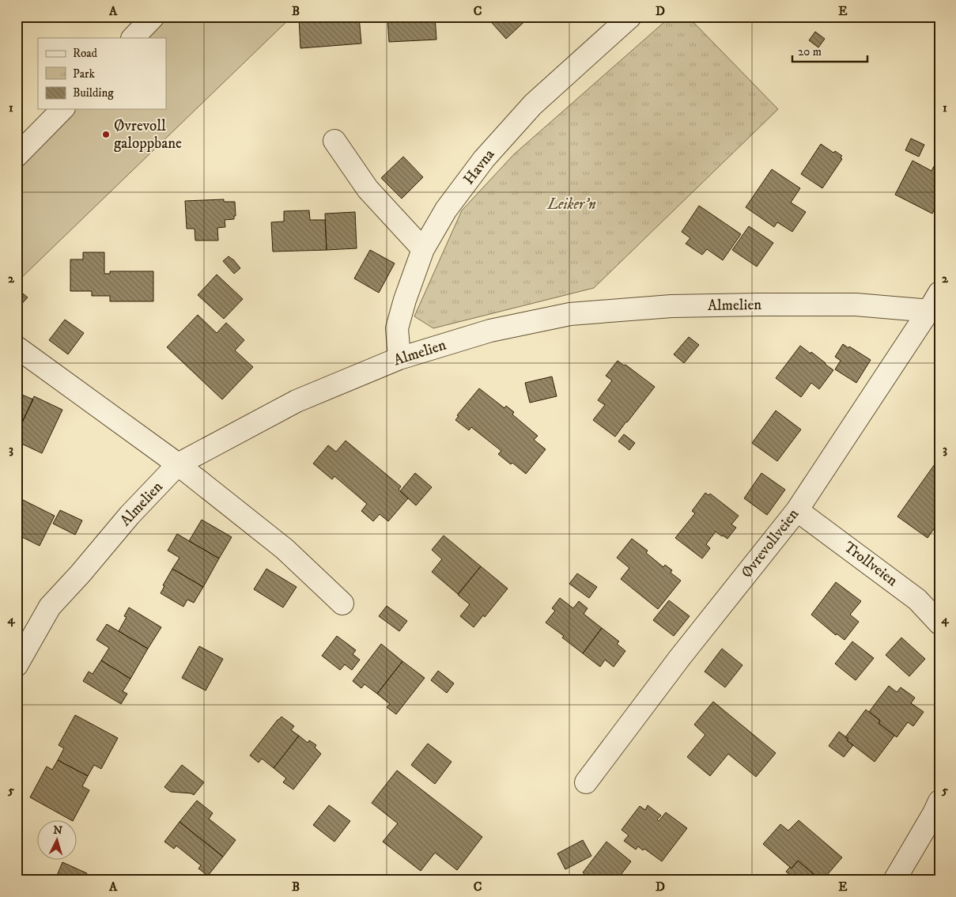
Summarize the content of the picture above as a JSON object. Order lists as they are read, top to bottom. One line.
{"streets":{"street":["Havna","Almelien","Øvrevollveien","Trollveien"]},"crossings":[["Havna","Almelien"],["Almelien","Øvrevollveien"],["Øvrevollveien","Trollveien"]],"parks":["Leiker'n"],"places":["Øvrevoll galoppbane"],"legend":["Road","Park","Building"],"scale_bar":"20 m","north":"top","grid":{"columns":["A","B","C","D","E"],"rows":["1","2","3","4","5"]}}
